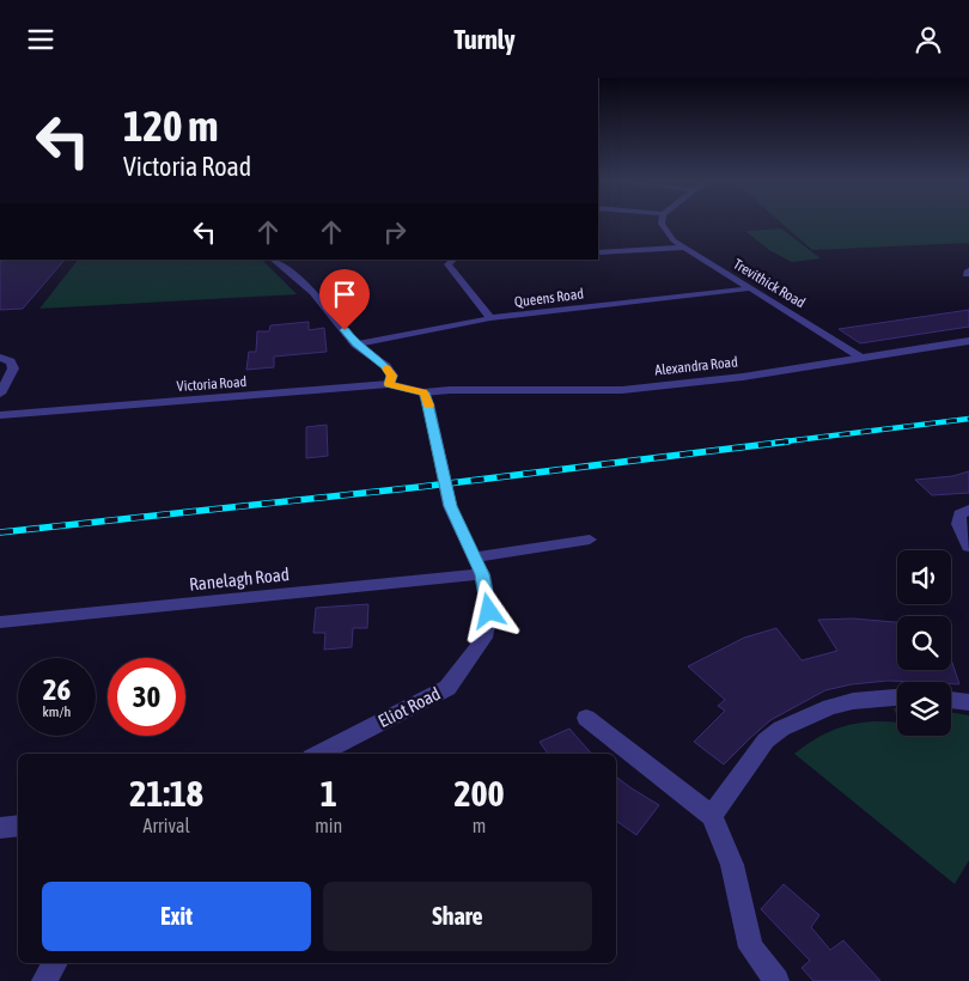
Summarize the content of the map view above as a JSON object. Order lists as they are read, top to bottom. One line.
{"streets":{"street":["Trevithick Road","Queens Road","Alexandra Road","Victoria Road","Ranelagh Road","Eliot Road"]},"crossings":[["Trevithick Road","Queens Road"],["Trevithick Road","Alexandra Road"],["Alexandra Road","Victoria Road"],["Alexandra Road","Eliot Road"],["Victoria Road","Eliot Road"],["Ranelagh Road","Eliot Road"]],"page":{"header":"Turnly","turn":["120 m","Victoria Road"],"speed":"26 km/h","limit":"30","eta":["21:18","Arrival","1","min","200","m"],"buttons":["Exit","Share"]}}
